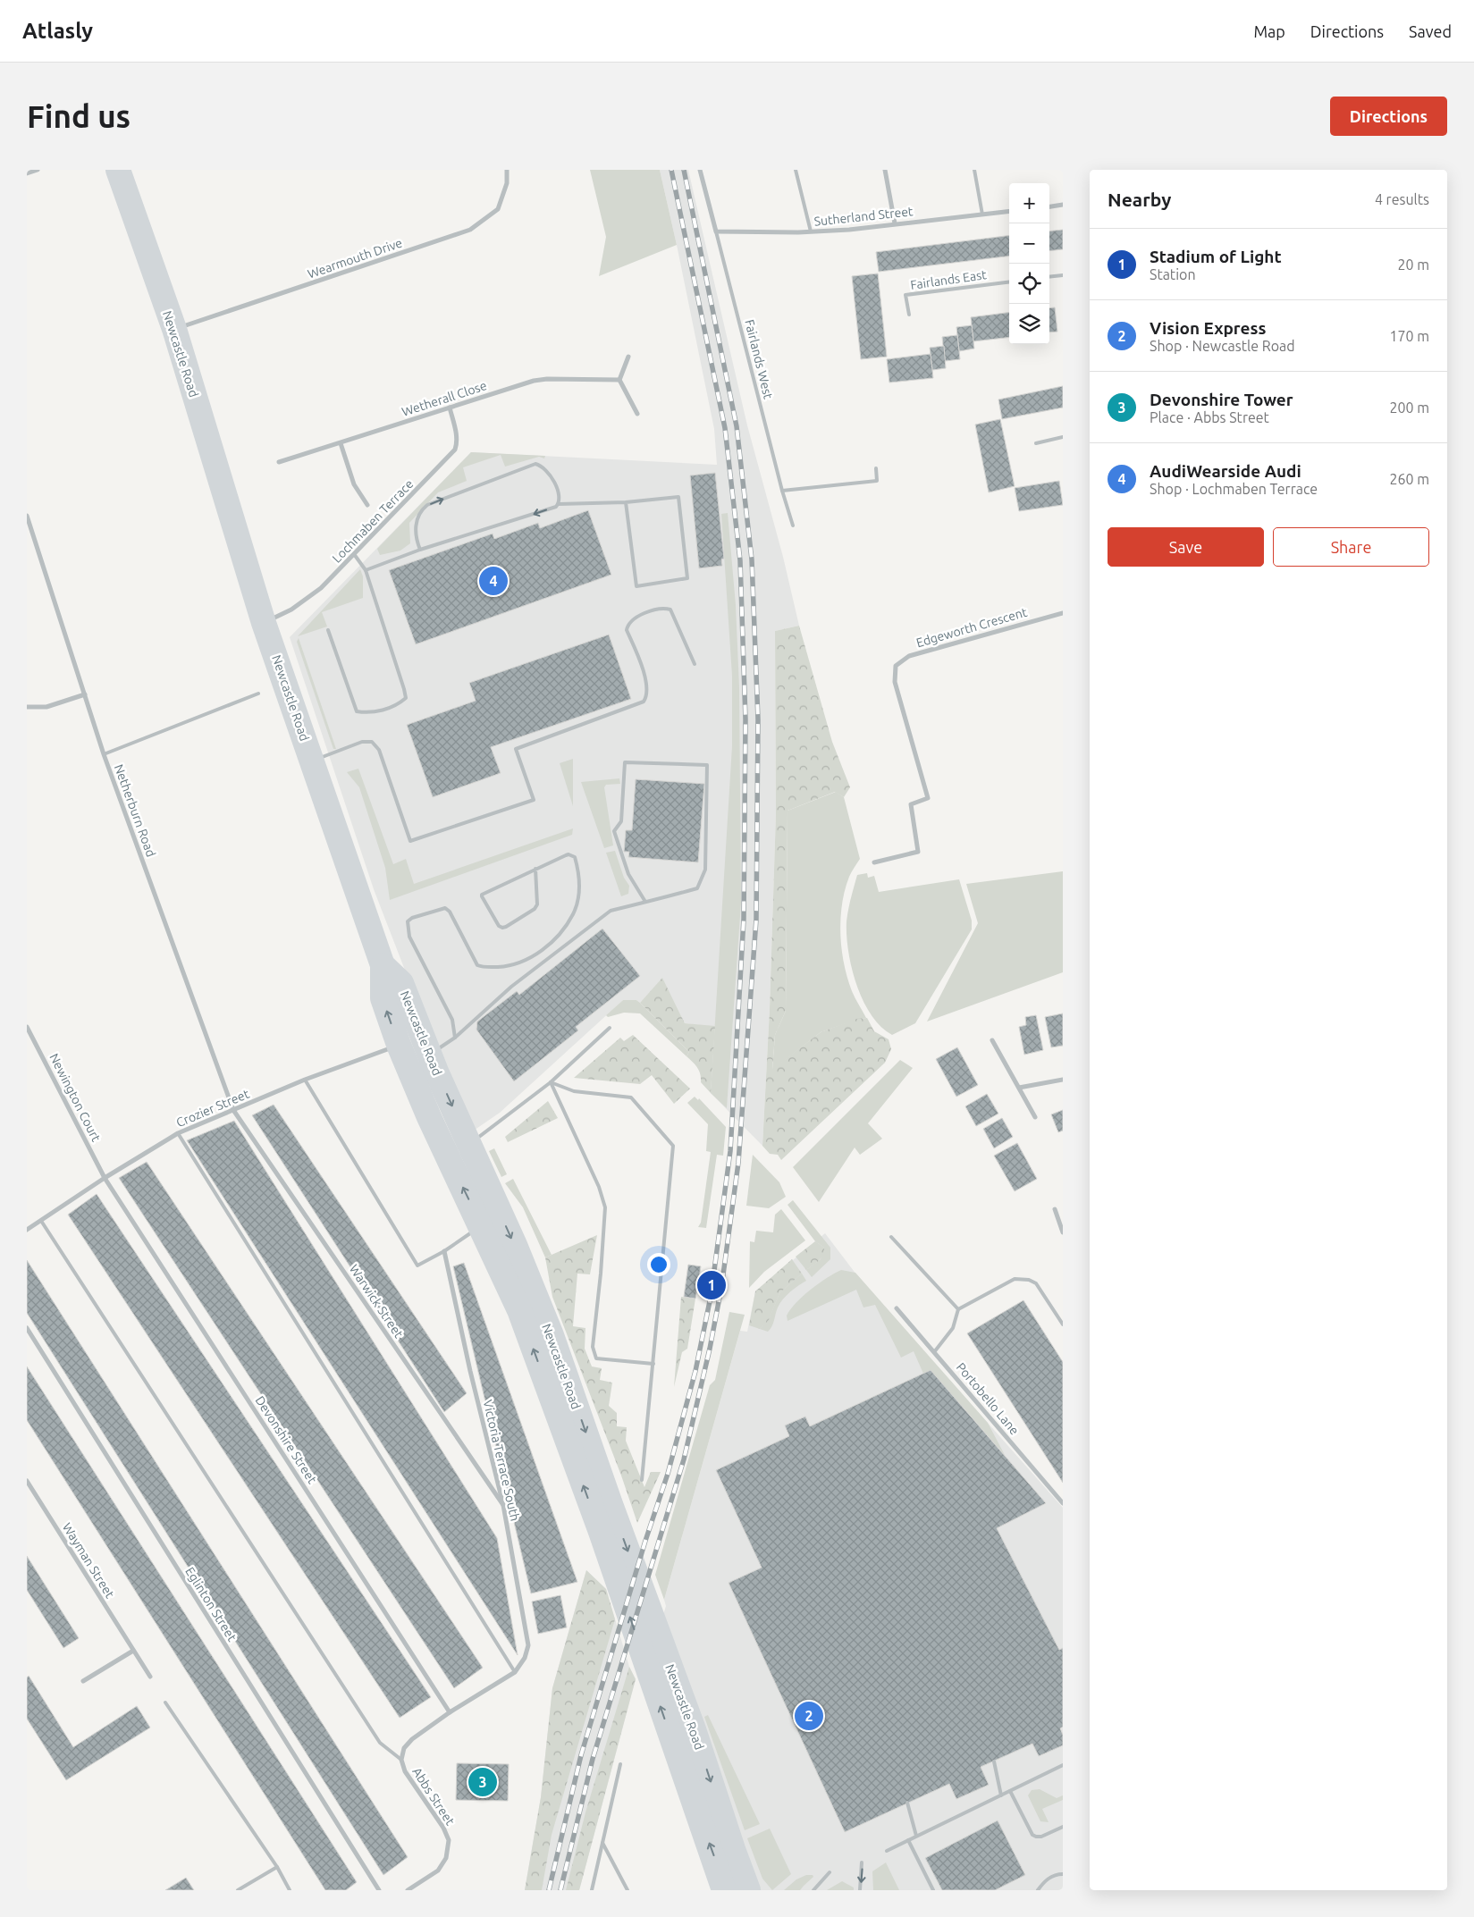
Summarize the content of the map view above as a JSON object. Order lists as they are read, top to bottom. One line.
{"streets":{"highway":["Newcastle Road"],"street":["Sutherland Street","Wearmouth Drive","Wetherall Close","Lochmaben Terrace","Edgeworth Crescent","Netherburn Road","Newington Court","Crozier Street","Warwick Street","Portobello Lane","Devonshire Street","Victoria Terrace South","Wayman Street","Eglinton Street","Abbs Street"],"lane":["Fairlands East","Fairlands West"]},"crossings":[["Sutherland Street","Fairlands West"],["Wearmouth Drive","Newcastle Road"],["Newcastle Road","Lochmaben Terrace"],["Newcastle Road","Crozier Street"],["Wetherall Close","Lochmaben Terrace"],["Netherburn Road","Crozier Street"],["Netherburn Road","Warwick Street"],["Newington Court","Crozier Street"],["Newington Court","Devonshire Street"],["Crozier Street","Warwick Street"],["Crozier Street","Devonshire Street"],["Warwick Street","Victoria Terrace South"],["Devonshire Street","Abbs Street"],["Victoria Terrace South","Abbs Street"]],"page":{"header":"Atlasly","nav":["Map","Directions","Saved"],"buttons":["Directions",["Save","Share"]],"title":"Find us","heading":["Nearby","4 results"],"map_buttons":["+","−"],"list":[{"mark":"1","name":"Stadium of Light","note":"Station","value":"20 m"},{"mark":"2","name":"Vision Express","note":"Shop · Newcastle Road","value":"170 m"},{"mark":"3","name":"Devonshire Tower","note":"Place · Abbs Street","value":"200 m"},{"mark":"4","name":"AudiWearside Audi","note":"Shop · Lochmaben Terrace","value":"260 m"}],"pins":["4","1","2","3"]}}
